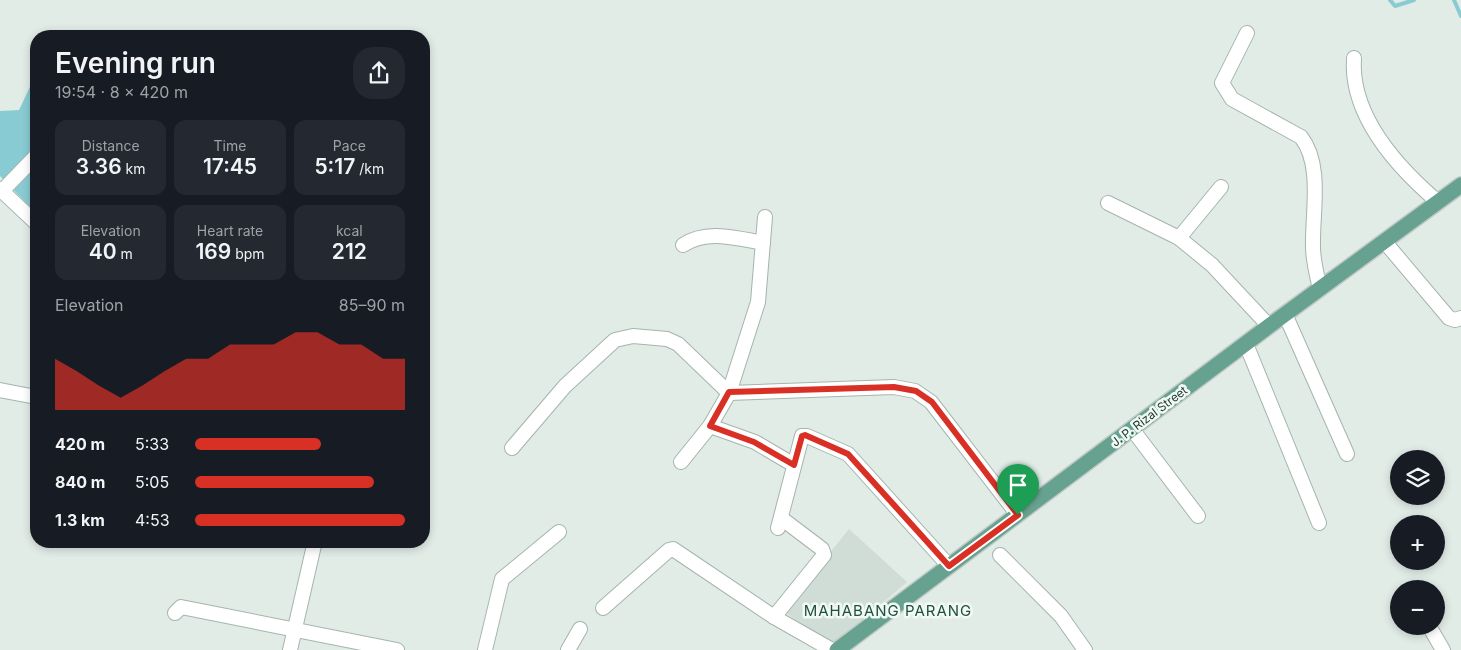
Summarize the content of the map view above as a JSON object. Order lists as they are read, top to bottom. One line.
{"streets":{"main road":["J. P. Rizal Street"]},"districts":["MAHABANG PARANG"],"page":{"heading":["Evening run","19:54 · 8 × 420 m"],"stats":[["Distance","3.36 km"],["Time","17:45"],["Pace","5:17 /km"],["Elevation","40 m"],["Heart rate","169 bpm"],["kcal","212"]],"chart":["Elevation","85–90 m"],"list":[{"name":"420 m","note":"5:33"},{"name":"840 m","note":"5:05"},{"name":"1.3 km","note":"4:53"}],"map_buttons":["+","−"]}}
